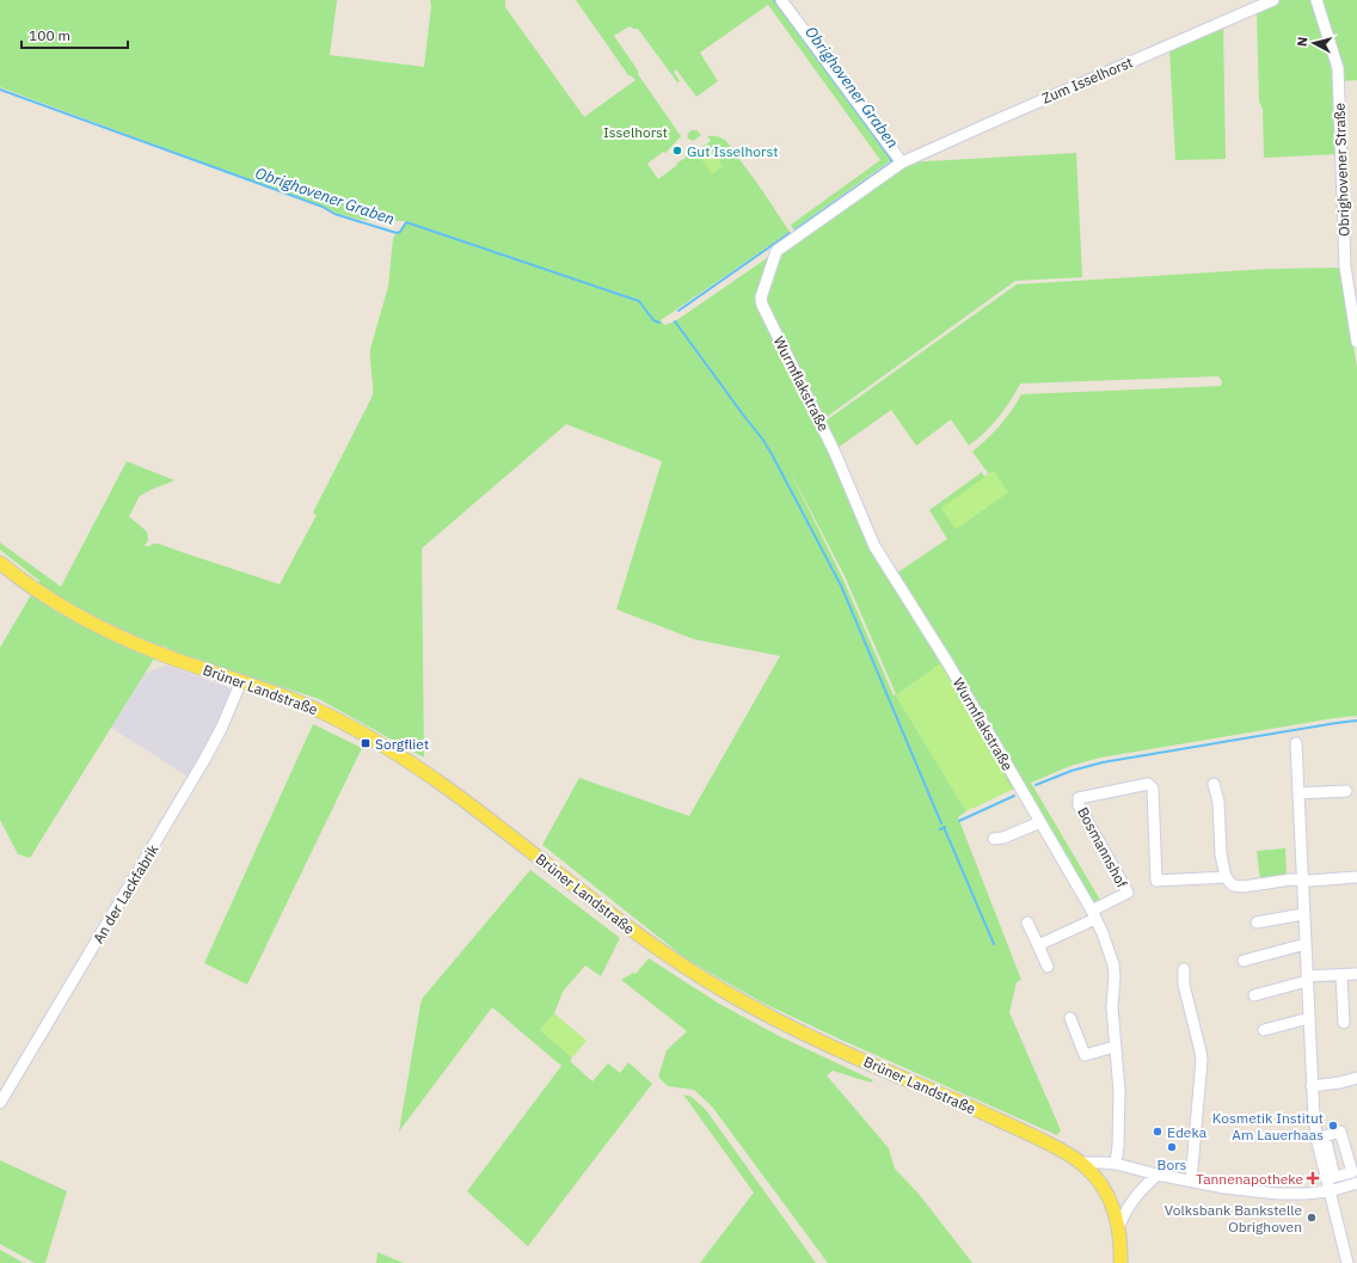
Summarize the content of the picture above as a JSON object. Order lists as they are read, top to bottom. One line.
{"streets":{"main road":["Brüner Landstraße"],"street":["Zum Isselhorst","Obrighovener Straße","Wurmflakstraße","Bosmannshof","An der Lackfabrik"]},"crossings":[["Zum Isselhorst","Wurmflakstraße"],["Wurmflakstraße","Bosmannshof"],["Brüner Landstraße","An der Lackfabrik"]],"water":["Obrighovener Graben"],"parks":["Isselhorst"],"places":{"other":["Gut Isselhorst","Kosmetik Institut Am Lauerhaas","Edeka","Bors","Volksbank Bankstelle Obrighoven"],"transit":["Sorgfliet"],"health":["Tannenapotheke"]},"scale_bar":"100 m","north":"left"}
